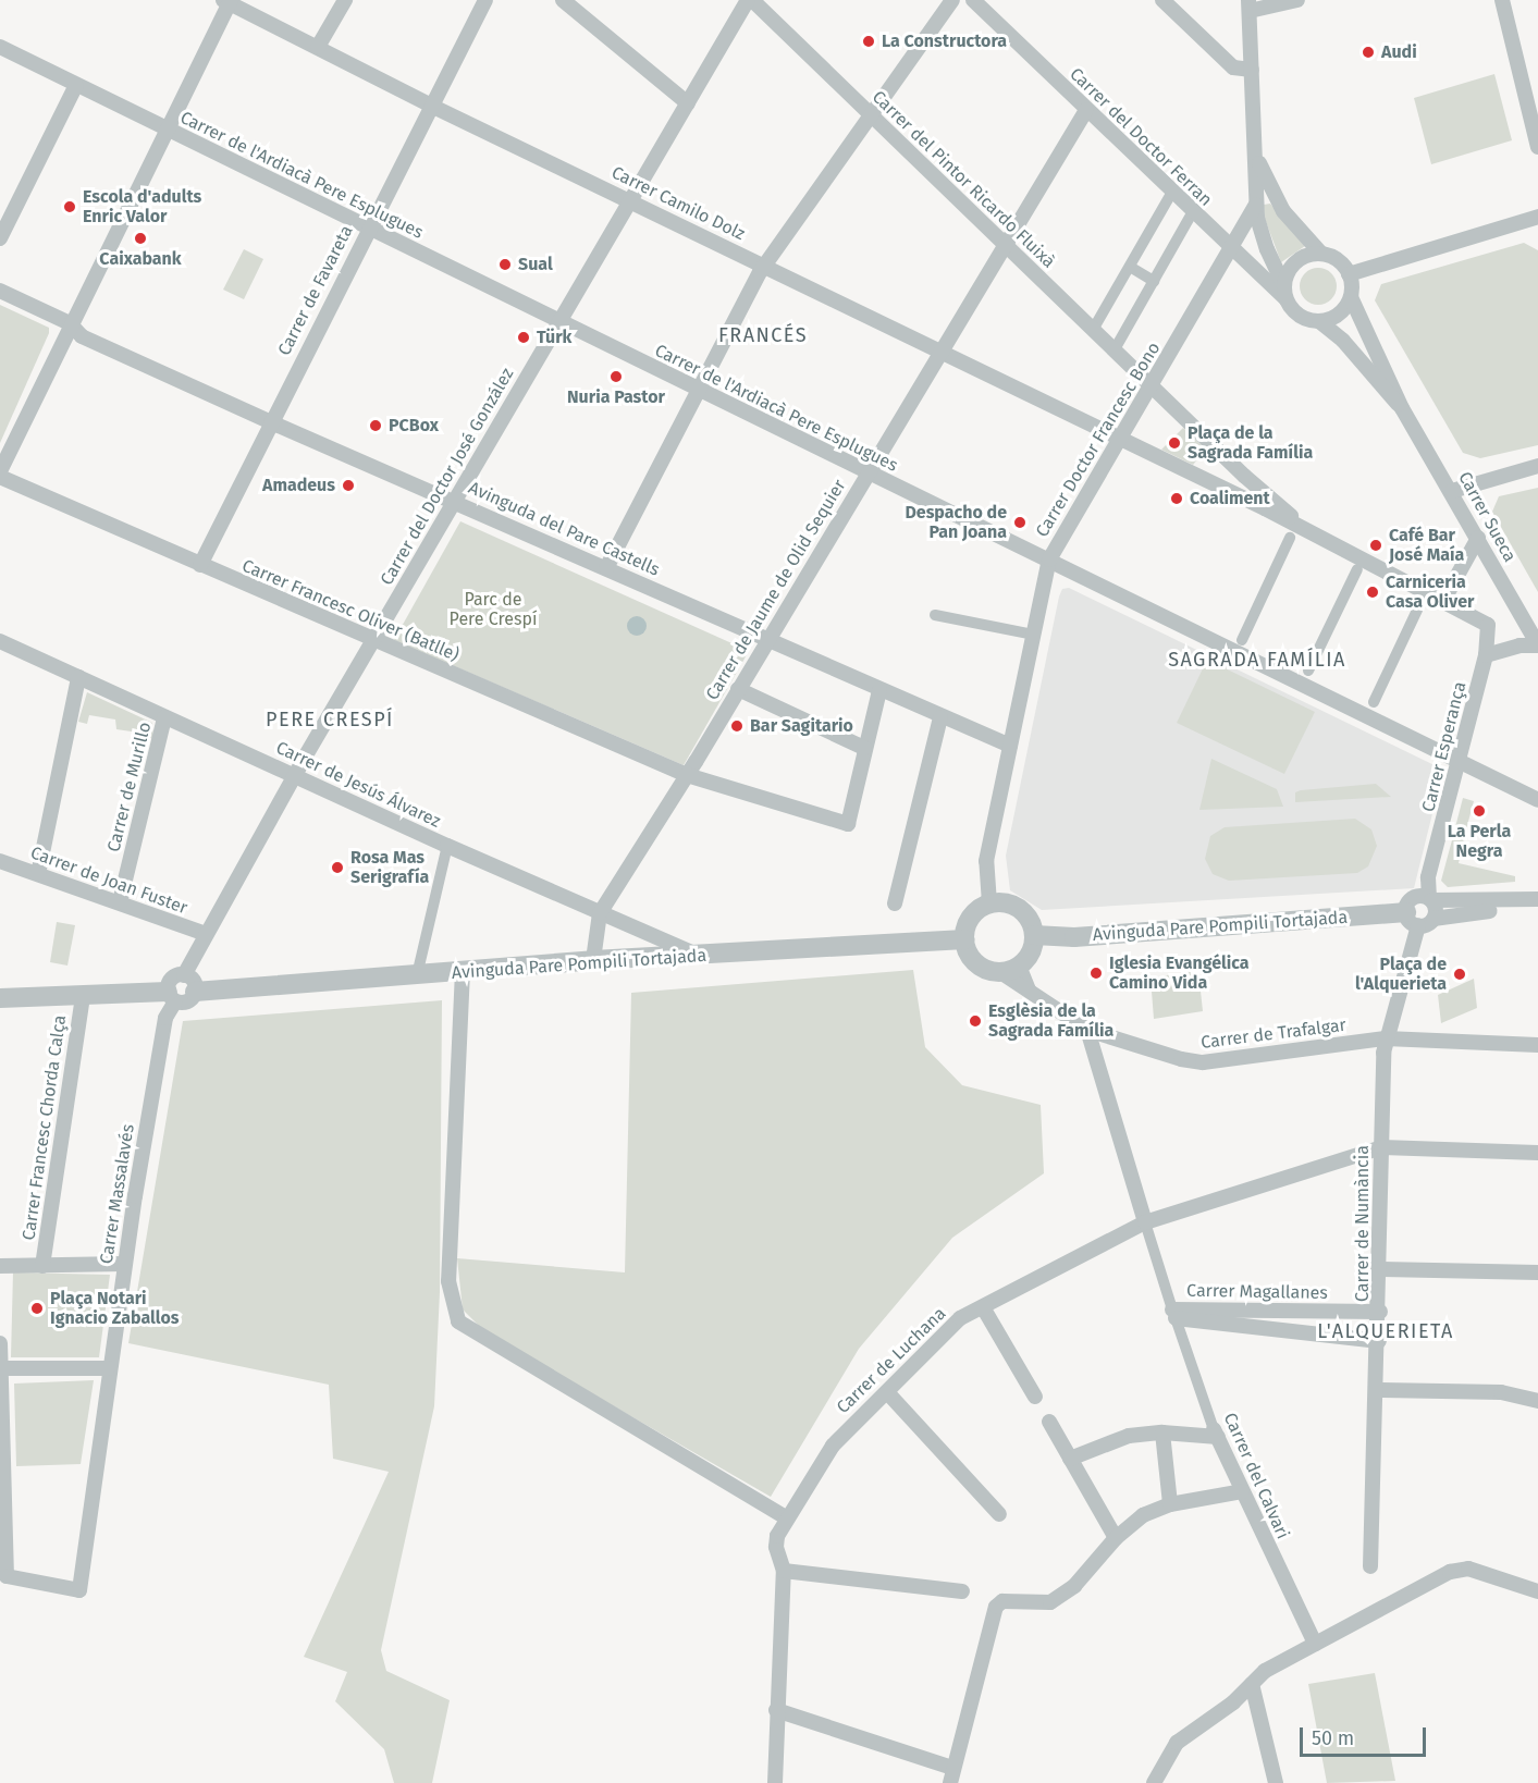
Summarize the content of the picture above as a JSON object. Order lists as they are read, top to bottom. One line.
{"streets":{"street":["Carrer del Doctor Ferran","Carrer de l'Ardiacà Pere Esplugues","Carrer del Pintor Ricardo Fluixà","Carrer Camilo Dolz","Carrer de Favareta","Carrer Doctor Francesc Bono","Carrer del Doctor José González","Carrer Sueca","Avinguda del Pare Castells","Carrer de Jaume de Olid Sequier","Carrer Francesc Oliver (Batlle)","Carrer Esperança","Carrer de Jesús Álvarez","Carrer de Murillo","Carrer de Joan Fuster","Avinguda Pare Pompili Tortajada","Carrer de Trafalgar","Carrer Francesc Chorda Calça","Carrer Massalavés","Carrer de Numància","Carrer Magallanes","Carrer de Luchana","Carrer del Calvari"]},"crossings":[["Carrer del Doctor Ferran","Carrer Doctor Francesc Bono"],["Carrer del Doctor Ferran","Carrer Sueca"],["Carrer del Doctor Ferran","Carrer de Jaume de Olid Sequier"],["Carrer de l'Ardiacà Pere Esplugues","Carrer de Favareta"],["Carrer de l'Ardiacà Pere Esplugues","Carrer Doctor Francesc Bono"],["Carrer de l'Ardiacà Pere Esplugues","Carrer del Doctor José González"],["Carrer de l'Ardiacà Pere Esplugues","Carrer de Jaume de Olid Sequier"],["Carrer de l'Ardiacà Pere Esplugues","Carrer Esperança"],["Carrer del Pintor Ricardo Fluixà","Carrer Doctor Francesc Bono"],["Carrer del Pintor Ricardo Fluixà","Carrer del Doctor José González"],["Carrer del Pintor Ricardo Fluixà","Carrer de Jaume de Olid Sequier"],["Carrer Camilo Dolz","Carrer de Favareta"],["Carrer Camilo Dolz","Carrer Doctor Francesc Bono"],["Carrer Camilo Dolz","Carrer del Doctor José González"],["Carrer Camilo Dolz","Carrer de Jaume de Olid Sequier"],["Carrer de Favareta","Avinguda del Pare Castells"],["Carrer de Favareta","Carrer Francesc Oliver (Batlle)"],["Carrer Doctor Francesc Bono","Avinguda del Pare Castells"],["Carrer Doctor Francesc Bono","Avinguda Pare Pompili Tortajada"],["Carrer Doctor Francesc Bono","Carrer de Trafalgar"],["Carrer del Doctor José González","Avinguda del Pare Castells"],["Carrer del Doctor José González","Carrer Francesc Oliver (Batlle)"],["Carrer del Doctor José González","Carrer de Jesús Álvarez"],["Carrer del Doctor José González","Carrer de Joan Fuster"],["Carrer del Doctor José González","Avinguda Pare Pompili Tortajada"],["Carrer del Doctor José González","Carrer Massalavés"],["Avinguda del Pare Castells","Carrer de Jaume de Olid Sequier"],["Carrer de Jaume de Olid Sequier","Carrer Francesc Oliver (Batlle)"],["Carrer de Jaume de Olid Sequier","Carrer de Jesús Álvarez"],["Carrer de Jaume de Olid Sequier","Avinguda Pare Pompili Tortajada"],["Carrer de Jesús Álvarez","Carrer de Murillo"],["Carrer de Jesús Álvarez","Avinguda Pare Pompili Tortajada"],["Carrer de Murillo","Carrer de Joan Fuster"],["Avinguda Pare Pompili Tortajada","Carrer de Trafalgar"],["Carrer de Trafalgar","Carrer de Numància"],["Carrer de Numància","Carrer Magallanes"],["Carrer de Numància","Carrer de Luchana"],["Carrer Magallanes","Carrer del Calvari"],["Carrer de Luchana","Carrer del Calvari"]],"districts":["FRANCÉS","SAGRADA FAMÍLIA","PERE CRESPÍ","L'ALQUERIETA"],"parks":["Parc de Pere Crespí"],"places":["La Constructora","Audi","Escola d'adults Enric Valor","Caixabank","Sual","Türk","Nuria Pastor","PCBox","Plaça de la Sagrada Família","Amadeus","Coaliment","Despacho de Pan Joana","Café Bar José Maía","Carniceria Casa Oliver","Bar Sagitario","La Perla Negra","Rosa Mas Serigrafía","Iglesia Evangélica Camino Vida","Plaça de l'Alquerieta","Esglèsia de la Sagrada Família","Plaça Notari Ignacio Zaballos"],"scale_bar":"50 m"}
